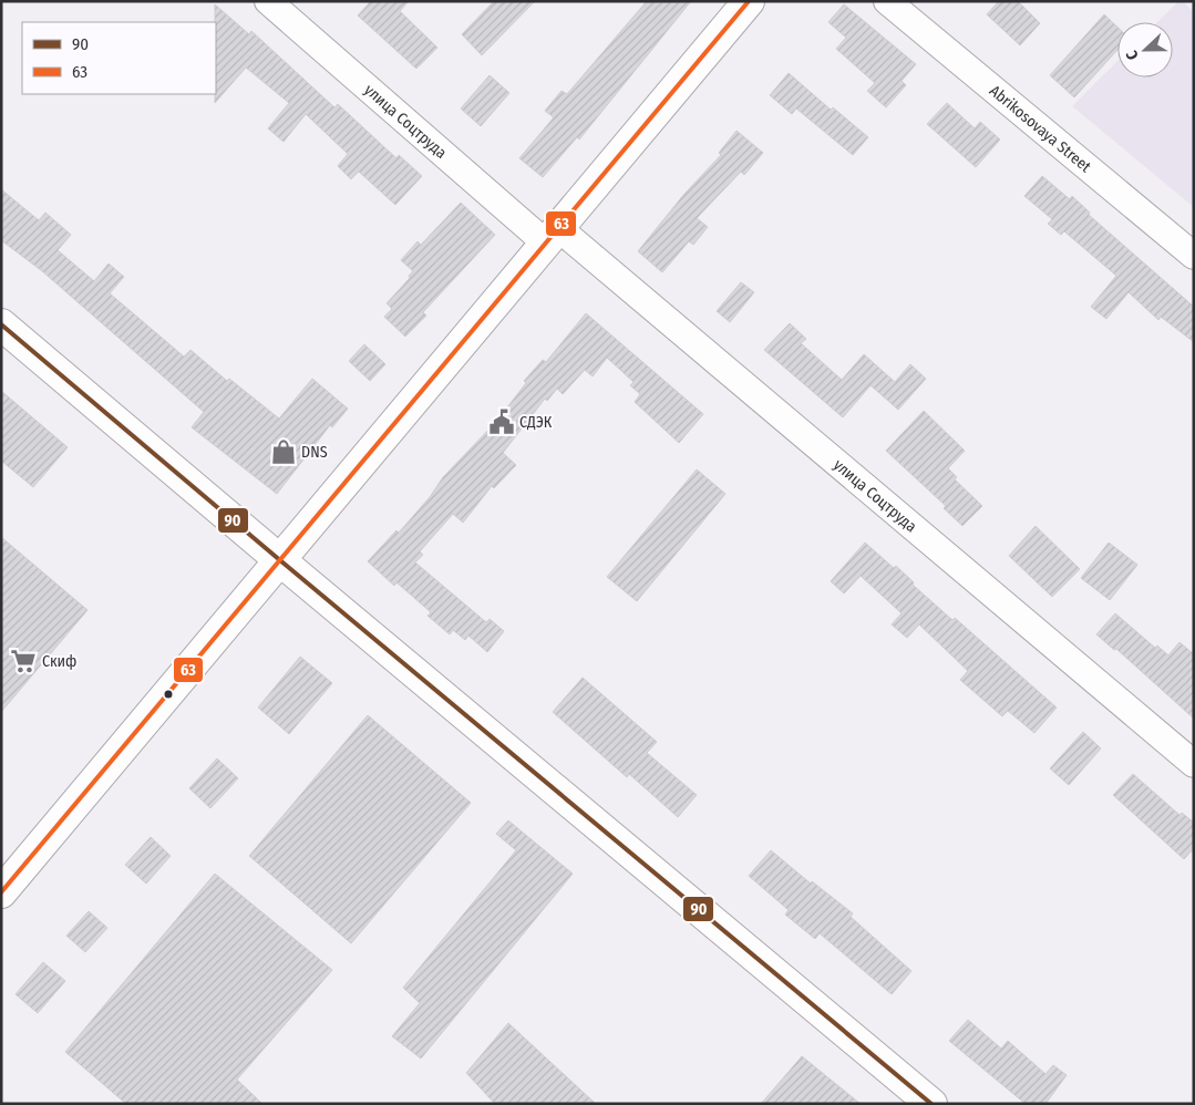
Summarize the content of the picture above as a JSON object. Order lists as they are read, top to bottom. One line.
{"streets":{"street":["улица Соцтруда","Abrikosovaya Street"]},"places":{"public building":["СДЭК"],"shop":["DNS"],"supermarket":["Скиф"]},"lines":["transit line 63","transit line 90"],"legend":["90","63"],"north":"left"}
